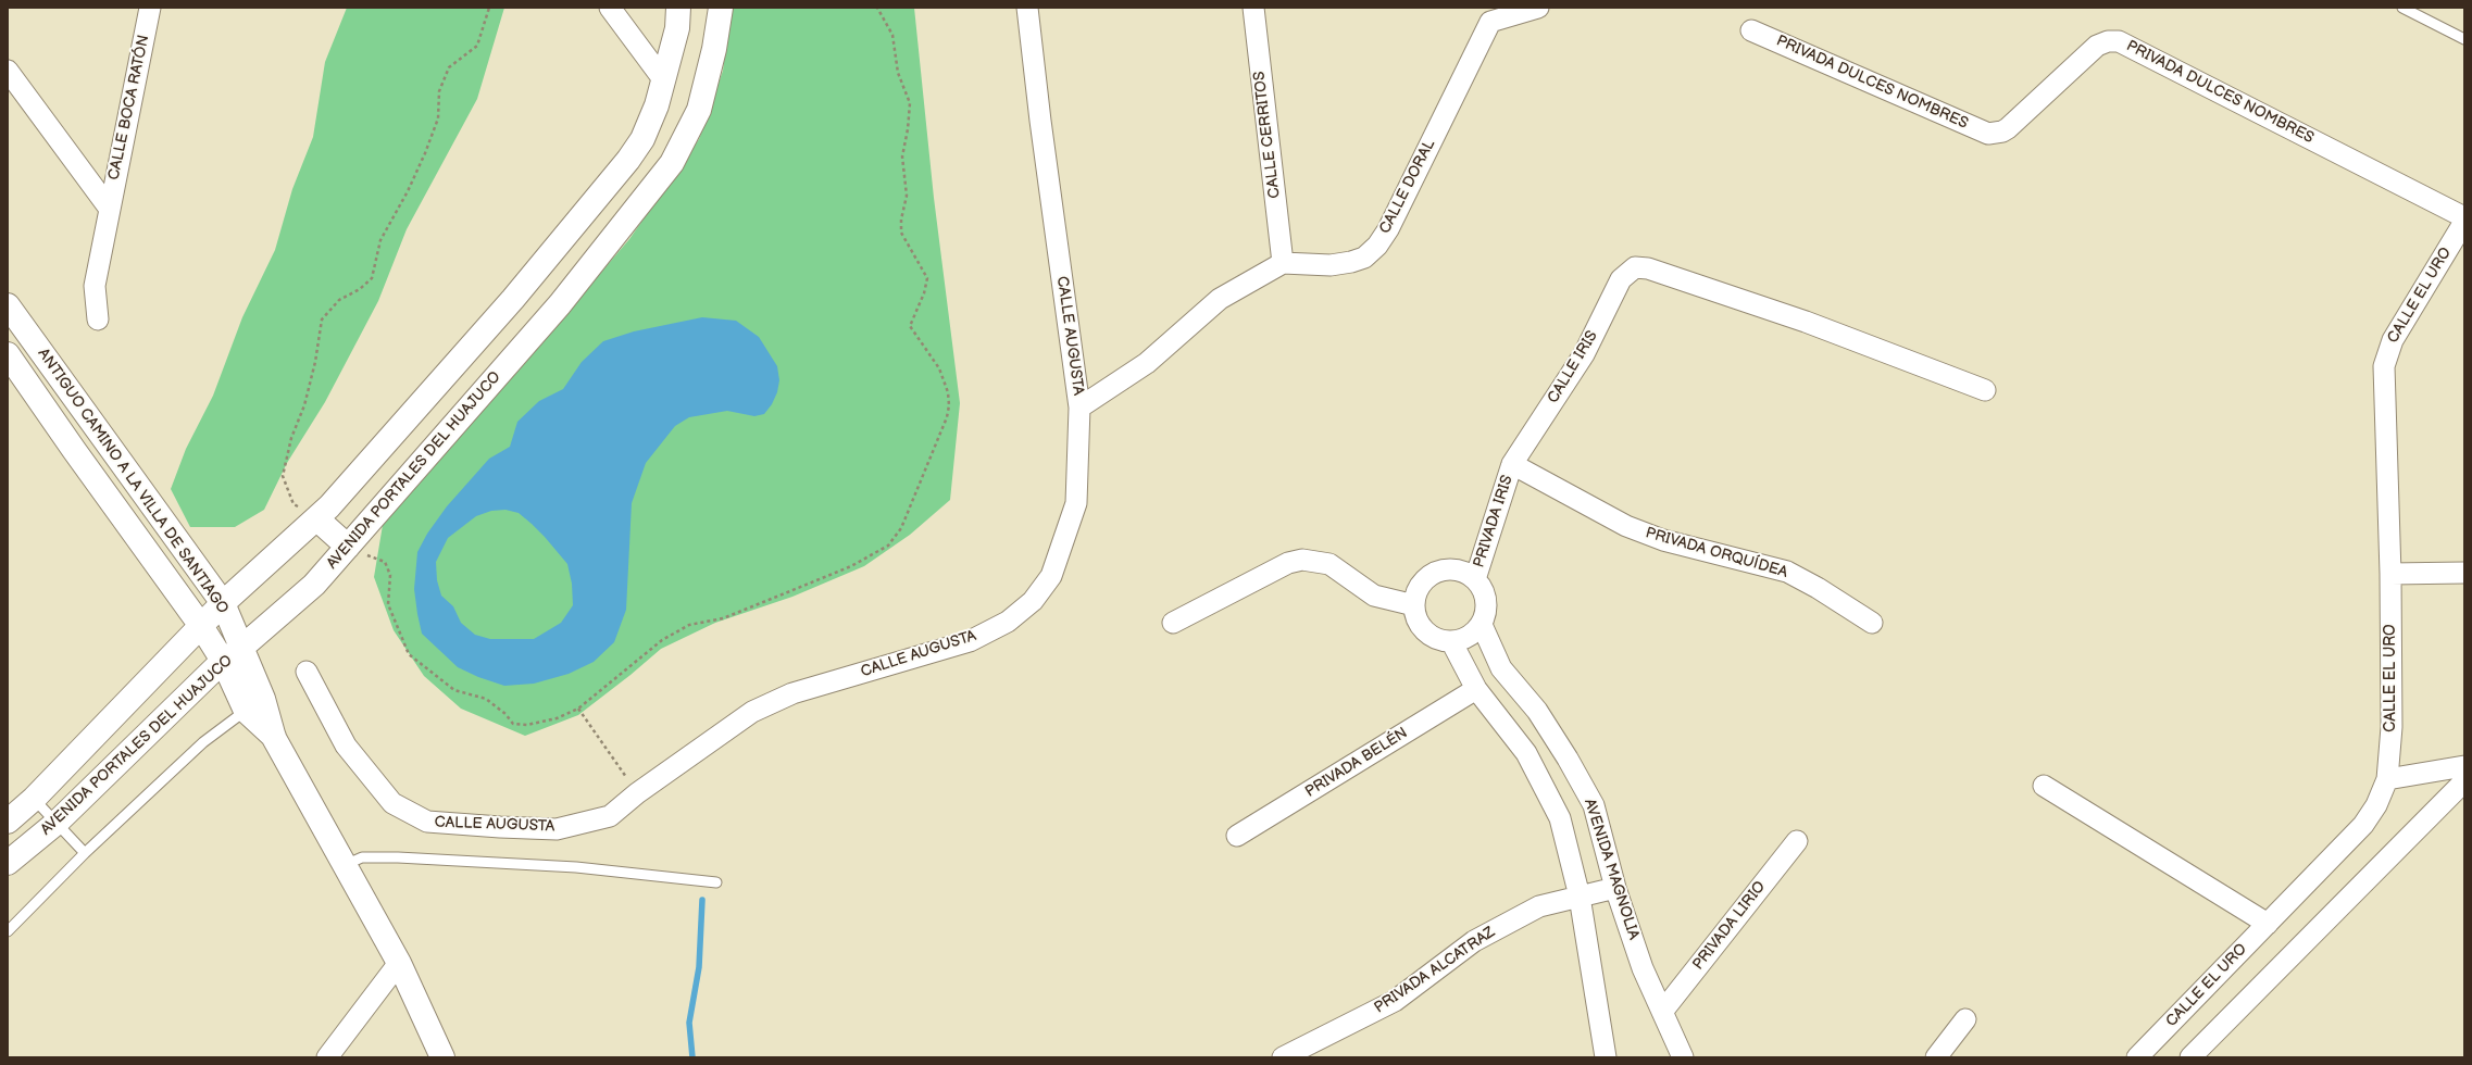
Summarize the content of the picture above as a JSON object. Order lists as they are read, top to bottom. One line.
{"streets":{"street":["PRIVADA DULCES NOMBRES","CALLE BOCA RATÓN","CALLE CERRITOS","CALLE DORAL","CALLE EL URO","CALLE AUGUSTA","CALLE IRIS","AVENIDA PORTALES DEL HUAJUCO","ANTIGUO CAMINO A LA VILLA DE SANTIAGO","PRIVADA IRIS","PRIVADA ORQUÍDEA","PRIVADA BELÉN","AVENIDA MAGNOLIA","PRIVADA LIRIO","PRIVADA ALCATRAZ"]},"crossings":[["CALLE CERRITOS","CALLE DORAL"],["CALLE IRIS","PRIVADA IRIS"],["CALLE IRIS","PRIVADA ORQUÍDEA"],["AVENIDA PORTALES DEL HUAJUCO","ANTIGUO CAMINO A LA VILLA DE SANTIAGO"],["PRIVADA IRIS","PRIVADA ORQUÍDEA"],["PRIVADA IRIS","AVENIDA MAGNOLIA"],["AVENIDA MAGNOLIA","PRIVADA LIRIO"],["AVENIDA MAGNOLIA","PRIVADA ALCATRAZ"]]}
